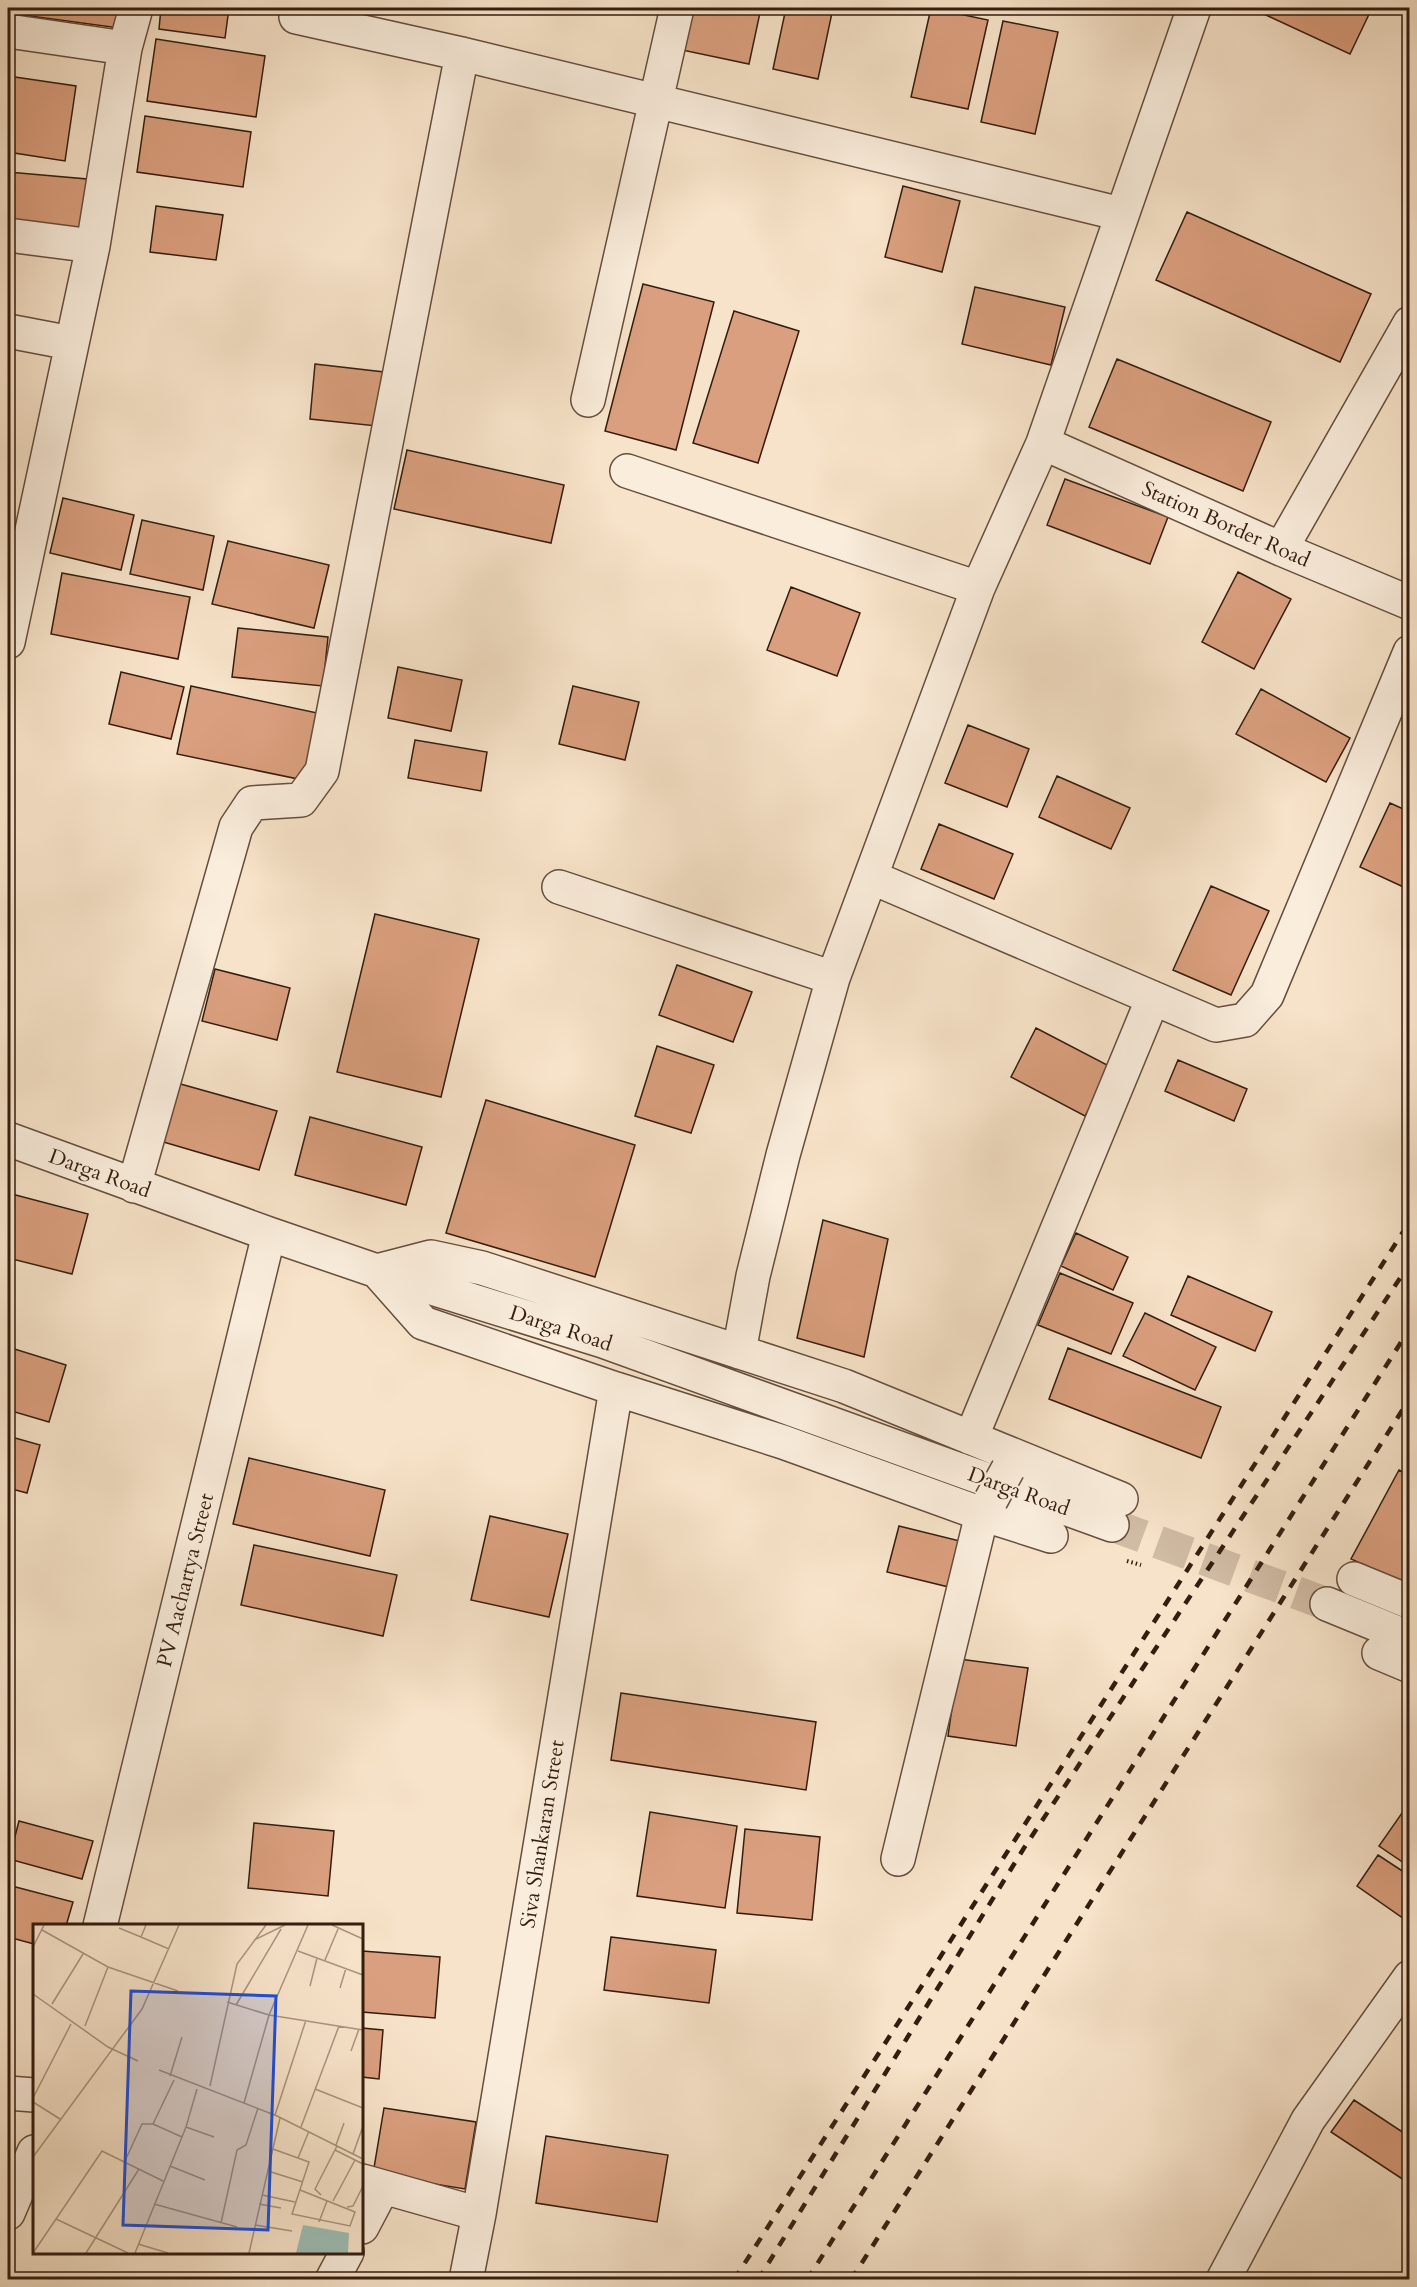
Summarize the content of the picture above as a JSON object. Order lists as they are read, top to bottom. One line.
{"streets":{"street":["Station Border Road","Darga Road","PV Aachartya Street","Siva Shankaran Street"]},"crossings":[["Darga Road","PV Aachartya Street"]]}
